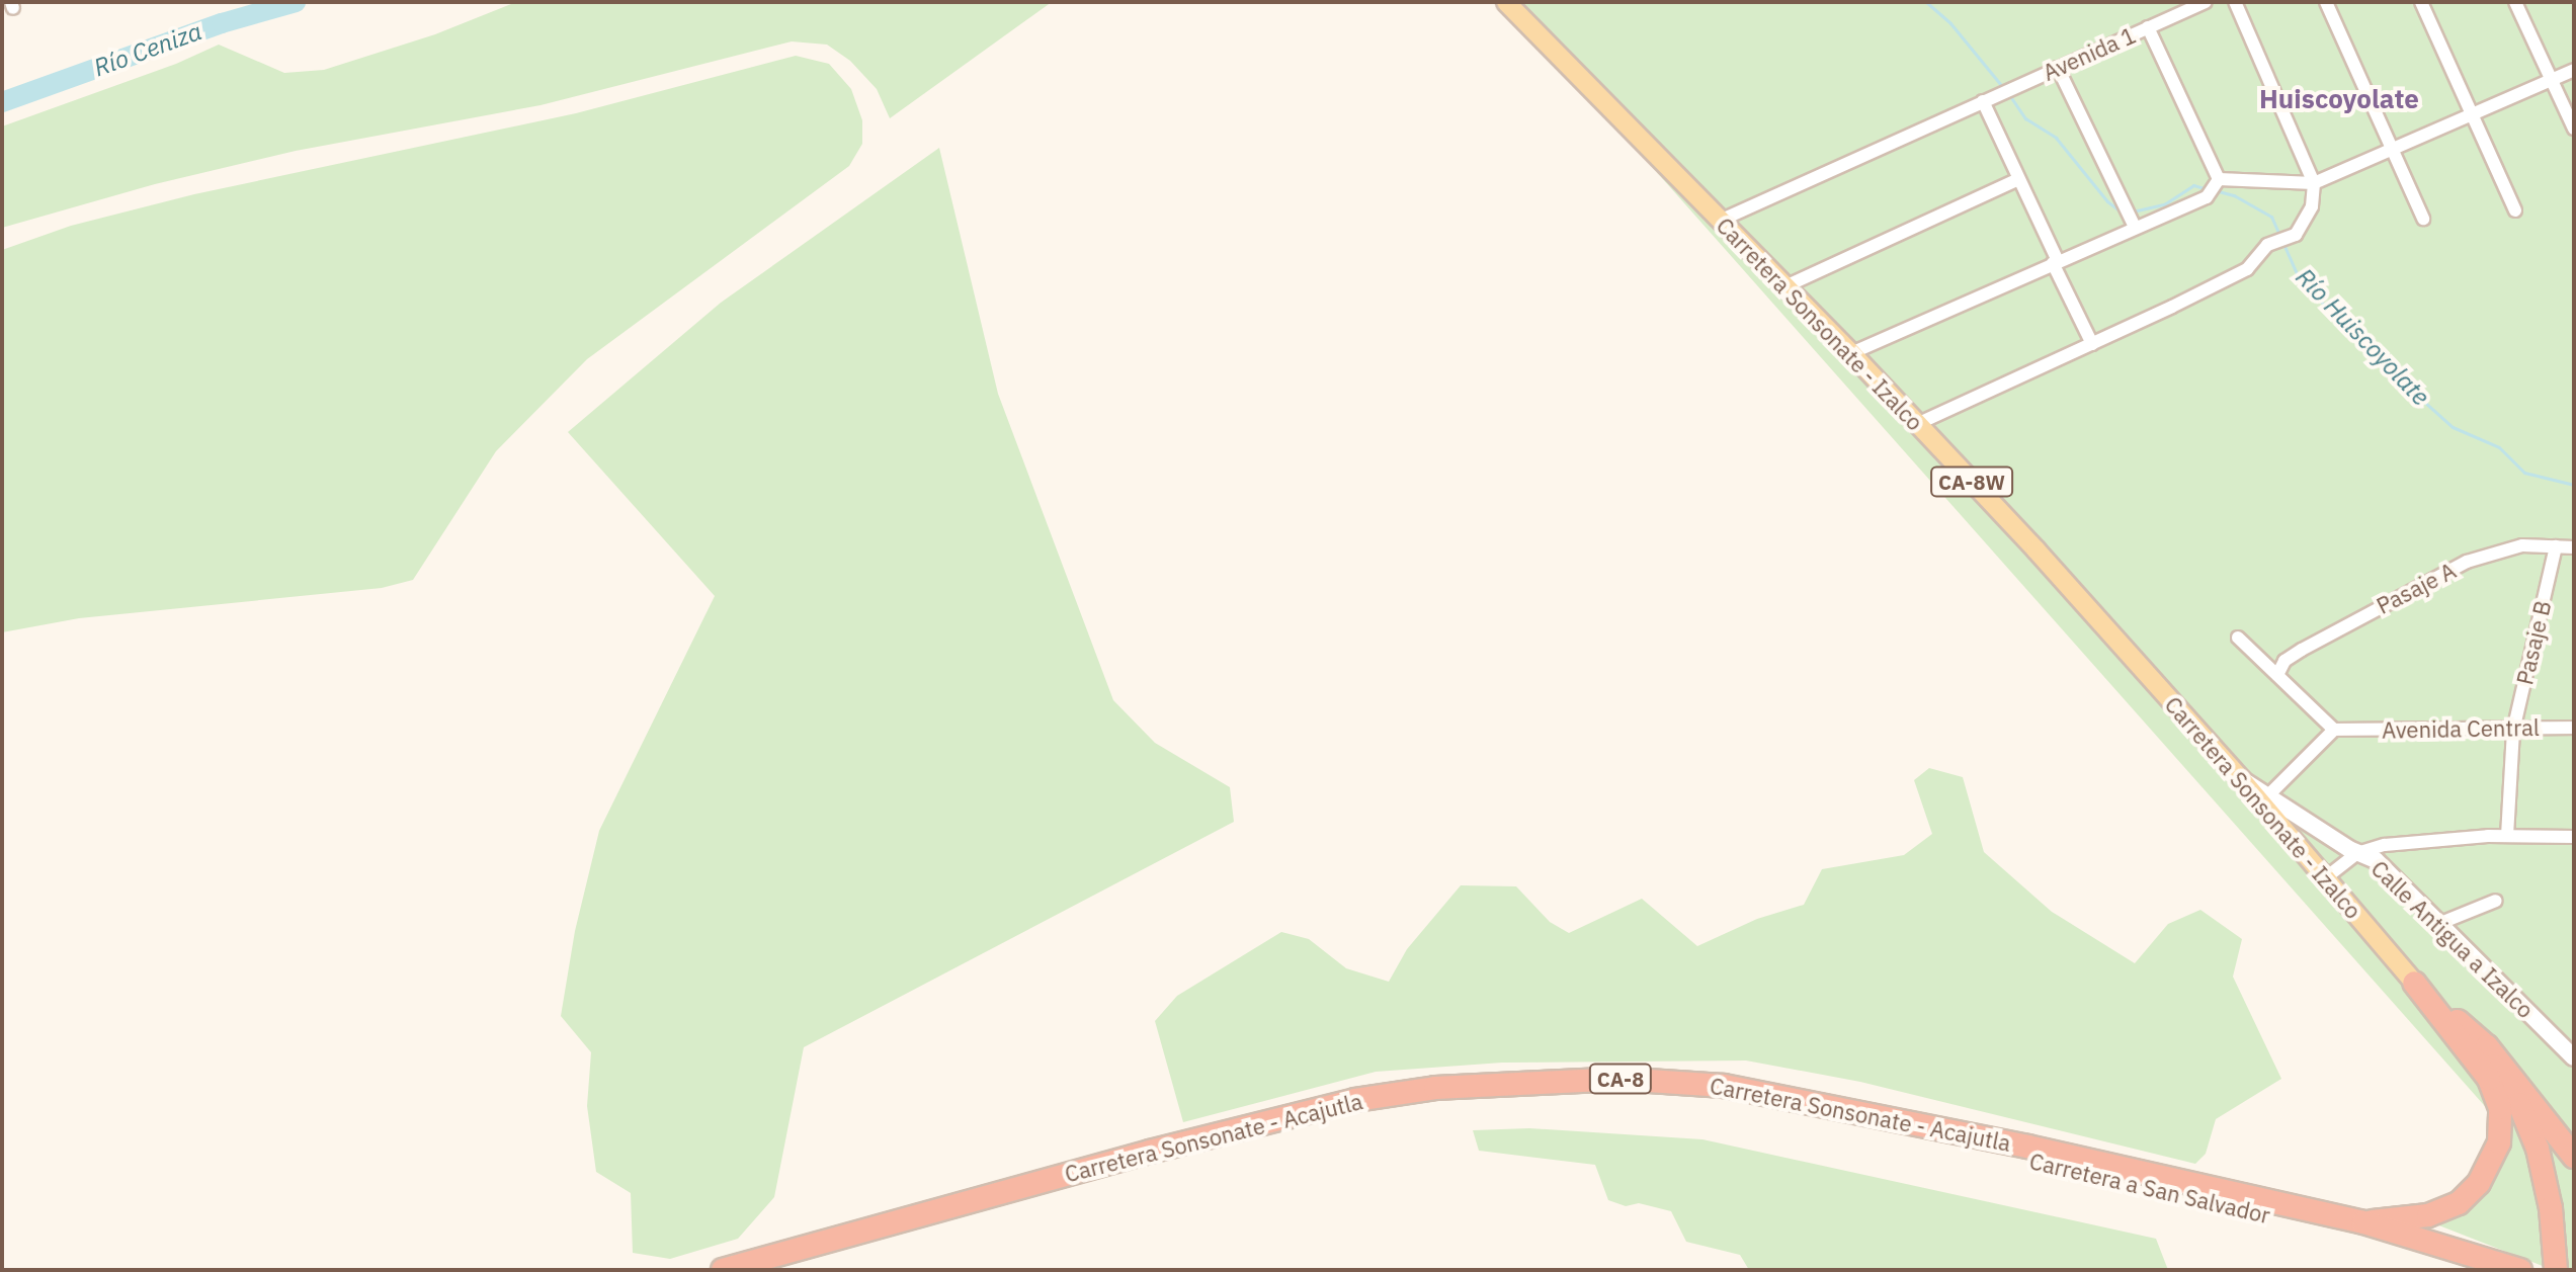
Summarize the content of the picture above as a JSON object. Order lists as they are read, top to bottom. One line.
{"streets":{"highway":["CA-8","Carretera Sonsonate - Acajutla","Carretera a San Salvador"],"main road":["Carretera Sonsonate - Izalco","CA-8W"],"street":["Avenida 1","Pasaje A","Pasaje B","Avenida Central","Calle Antigua a Izalco"]},"crossings":[["Avenida 1","Carretera Sonsonate - Izalco"],["Carretera Sonsonate - Izalco","Calle Antigua a Izalco"],["Pasaje A","Pasaje B"],["Pasaje B","Avenida Central"]],"districts":["Huiscoyolate"],"water":["Río Ceniza","Río Huiscoyolate"]}
